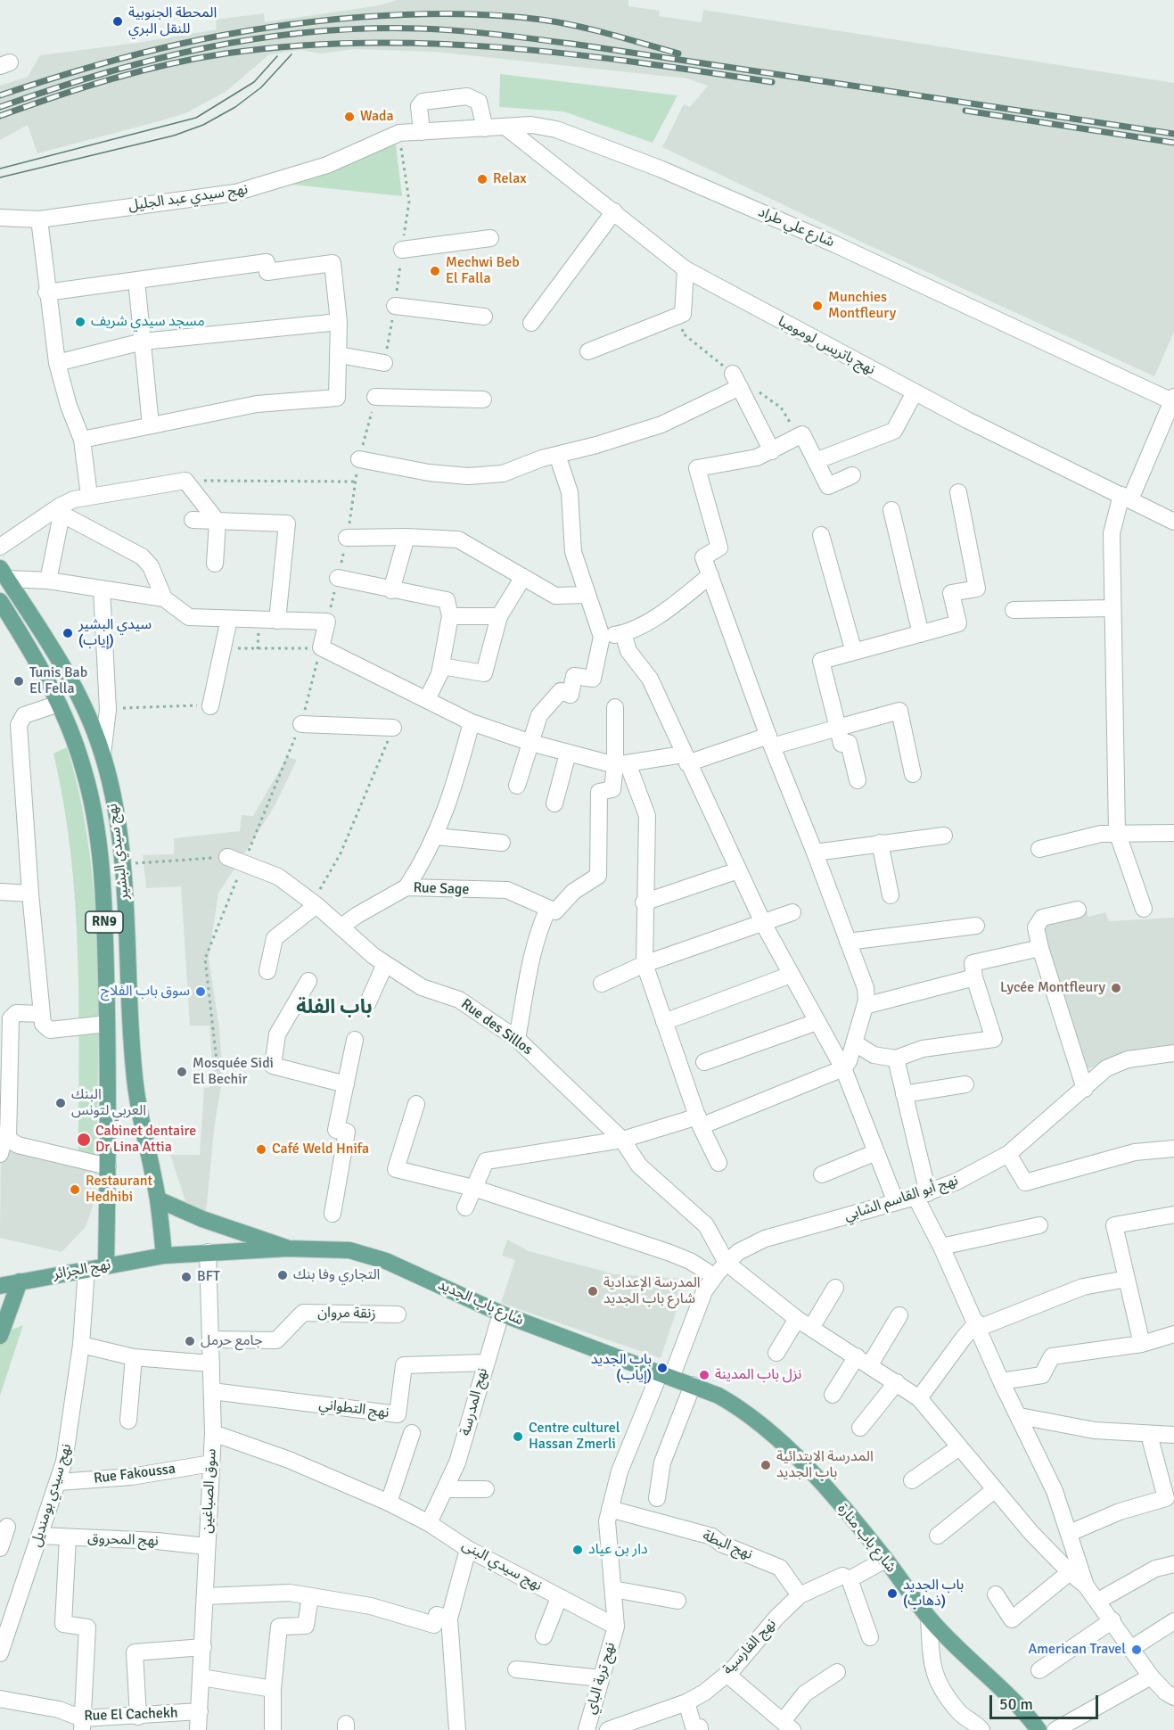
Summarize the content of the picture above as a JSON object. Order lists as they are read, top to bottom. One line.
{"streets":{"main road":["نهج سيدي البشير","RN9","نهج الجزائر","شارع باب الجديد","شارع باب منارة"],"street":["نهج سيدي عبد الجليل","شارع علي طراد","نهج باتريس لومومبا","Rue Sage","Rue des Sillos","نهج أبو القاسم الشابي","زنقة مروان","نهج المدرسة","نهج التطواني","Rue Fakoussa","سوق الصباغين","نهج سيدي بومنديل","نهج المحروق","نهج البطة","نهج سيدي البنى","نهج الفارسية","نهج تربة الباي","Rue El Cachekh"]},"crossings":[["نهج سيدي عبد الجليل","شارع علي طراد"],["شارع علي طراد","نهج باتريس لومومبا"],["نهج سيدي البشير","نهج الجزائر"],["نهج سيدي البشير","شارع باب الجديد"],["Rue Sage","Rue des Sillos"],["Rue des Sillos","نهج أبو القاسم الشابي"],["نهج أبو القاسم الشابي","شارع باب الجديد"],["نهج أبو القاسم الشابي","شارع باب منارة"],["نهج أبو القاسم الشابي","نهج البطة"],["نهج أبو القاسم الشابي","نهج سيدي البنى"],["نهج أبو القاسم الشابي","نهج تربة الباي"],["نهج الجزائر","شارع باب الجديد"],["نهج الجزائر","نهج سيدي بومنديل"],["شارع باب الجديد","نهج المدرسة"],["شارع باب الجديد","سوق الصباغين"],["شارع باب الجديد","شارع باب منارة"],["زنقة مروان","سوق الصباغين"],["نهج المدرسة","نهج التطواني"],["نهج المدرسة","نهج سيدي البنى"],["نهج التطواني","سوق الصباغين"],["Rue Fakoussa","سوق الصباغين"],["Rue Fakoussa","نهج سيدي بومنديل"],["سوق الصباغين","نهج المحروق"],["سوق الصباغين","نهج سيدي البنى"],["سوق الصباغين","Rue El Cachekh"],["نهج سيدي بومنديل","نهج المحروق"],["شارع باب منارة","نهج الفارسية"],["نهج البطة","نهج الفارسية"],["نهج سيدي البنى","نهج تربة الباي"]],"districts":["باب الفلة"],"places":["المحطة الجنوبية للنقل البري","Wada","Relax","Mechwi Beb El Falla","Munchies Montfleury","مسجد سيدي شريف","سيدي البشير (إياب)","Tunis Bab El Fella","Lycée Montfleury","سوق باب الفلاح","Mosquée Sidi El Bechir","البنك العربي لتونس","Cabinet dentaire Dr Lina Attia","Café Weld Hnifa","Restaurant Hedhibi","التجاري وفا بنك","BFT","المدرسة الإعدادية شارع باب الجديد","جامع حرمل","باب الجديد (إياب)","نزل باب المدينة","Centre culturel Hassan Zmerli","المدرسة الابتدائية باب الجديد","دار بن عياد","باب الجديد (ذهاب)","American Travel"],"scale_bar":"50 m"}
